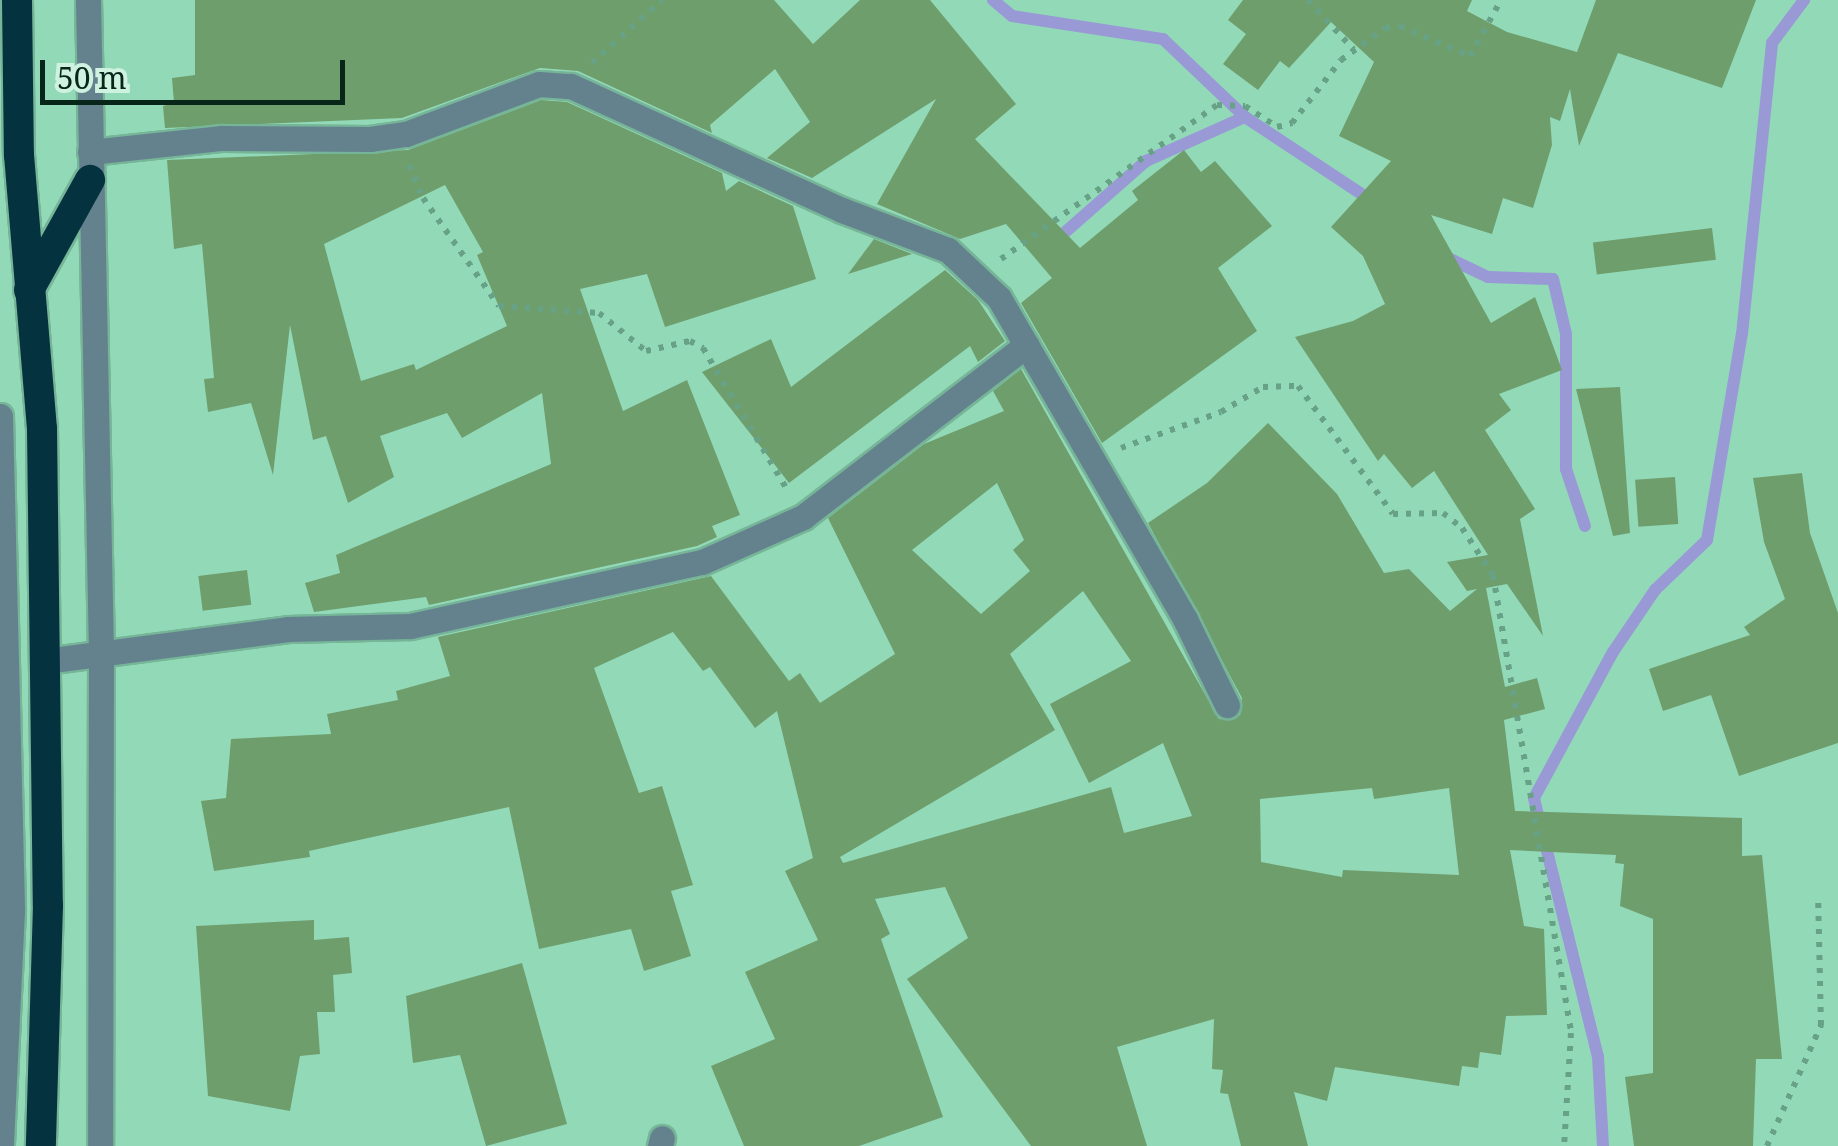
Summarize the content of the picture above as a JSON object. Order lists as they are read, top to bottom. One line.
{"scale_bar":"50 m"}
